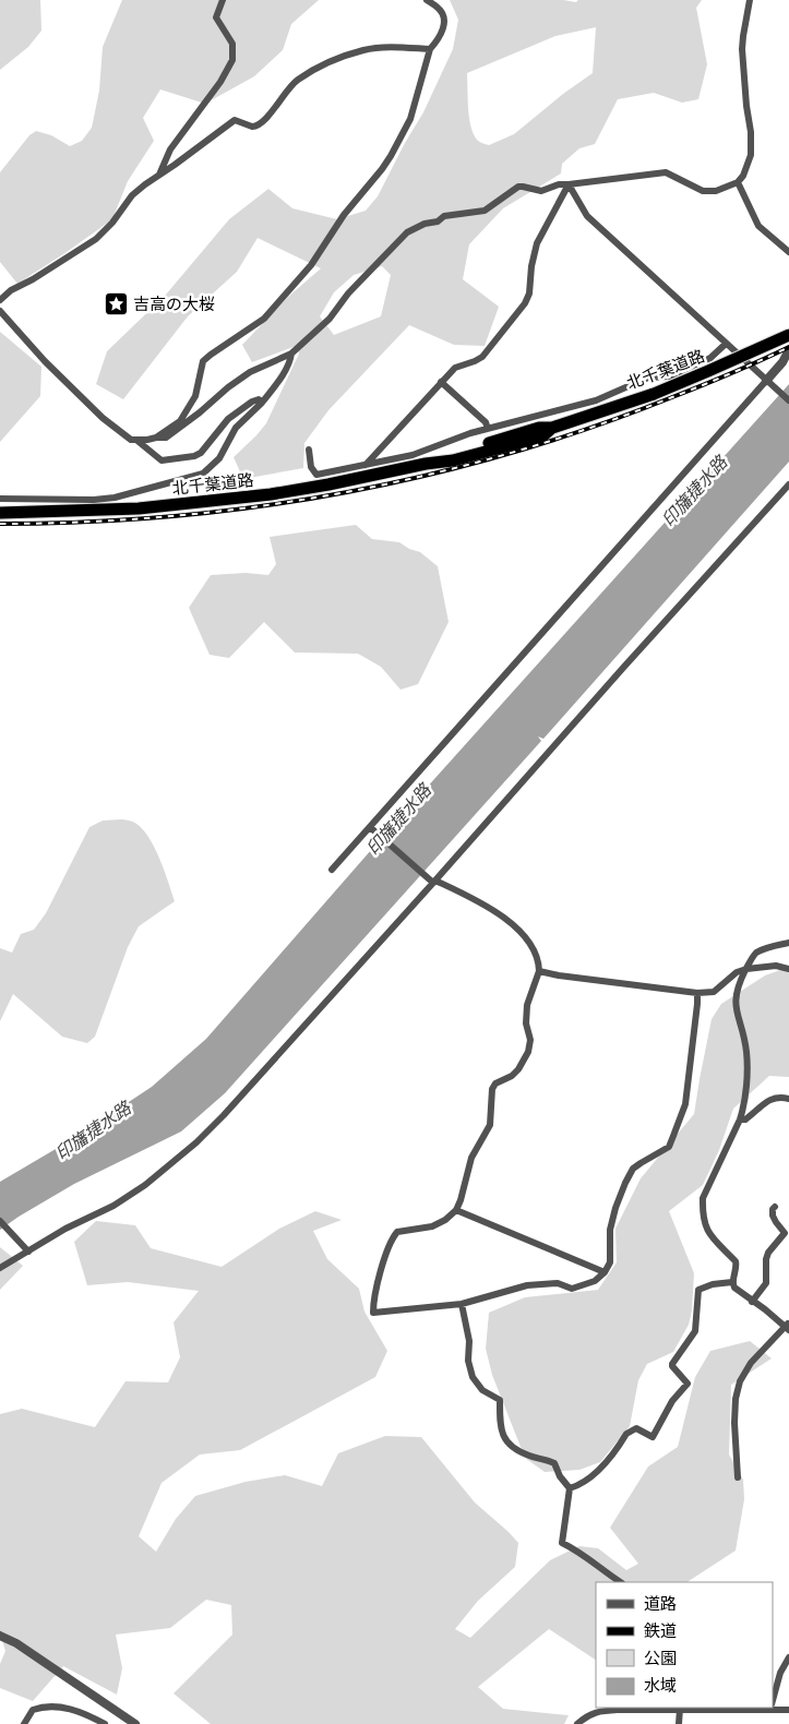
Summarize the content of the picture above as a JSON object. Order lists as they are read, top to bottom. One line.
{"streets":{"highway":["北千葉道路"]},"water":["印旛捷水路"],"places":{"place":["吉高の大桜"]},"legend":["道路","鉄道","公園","水域"]}
